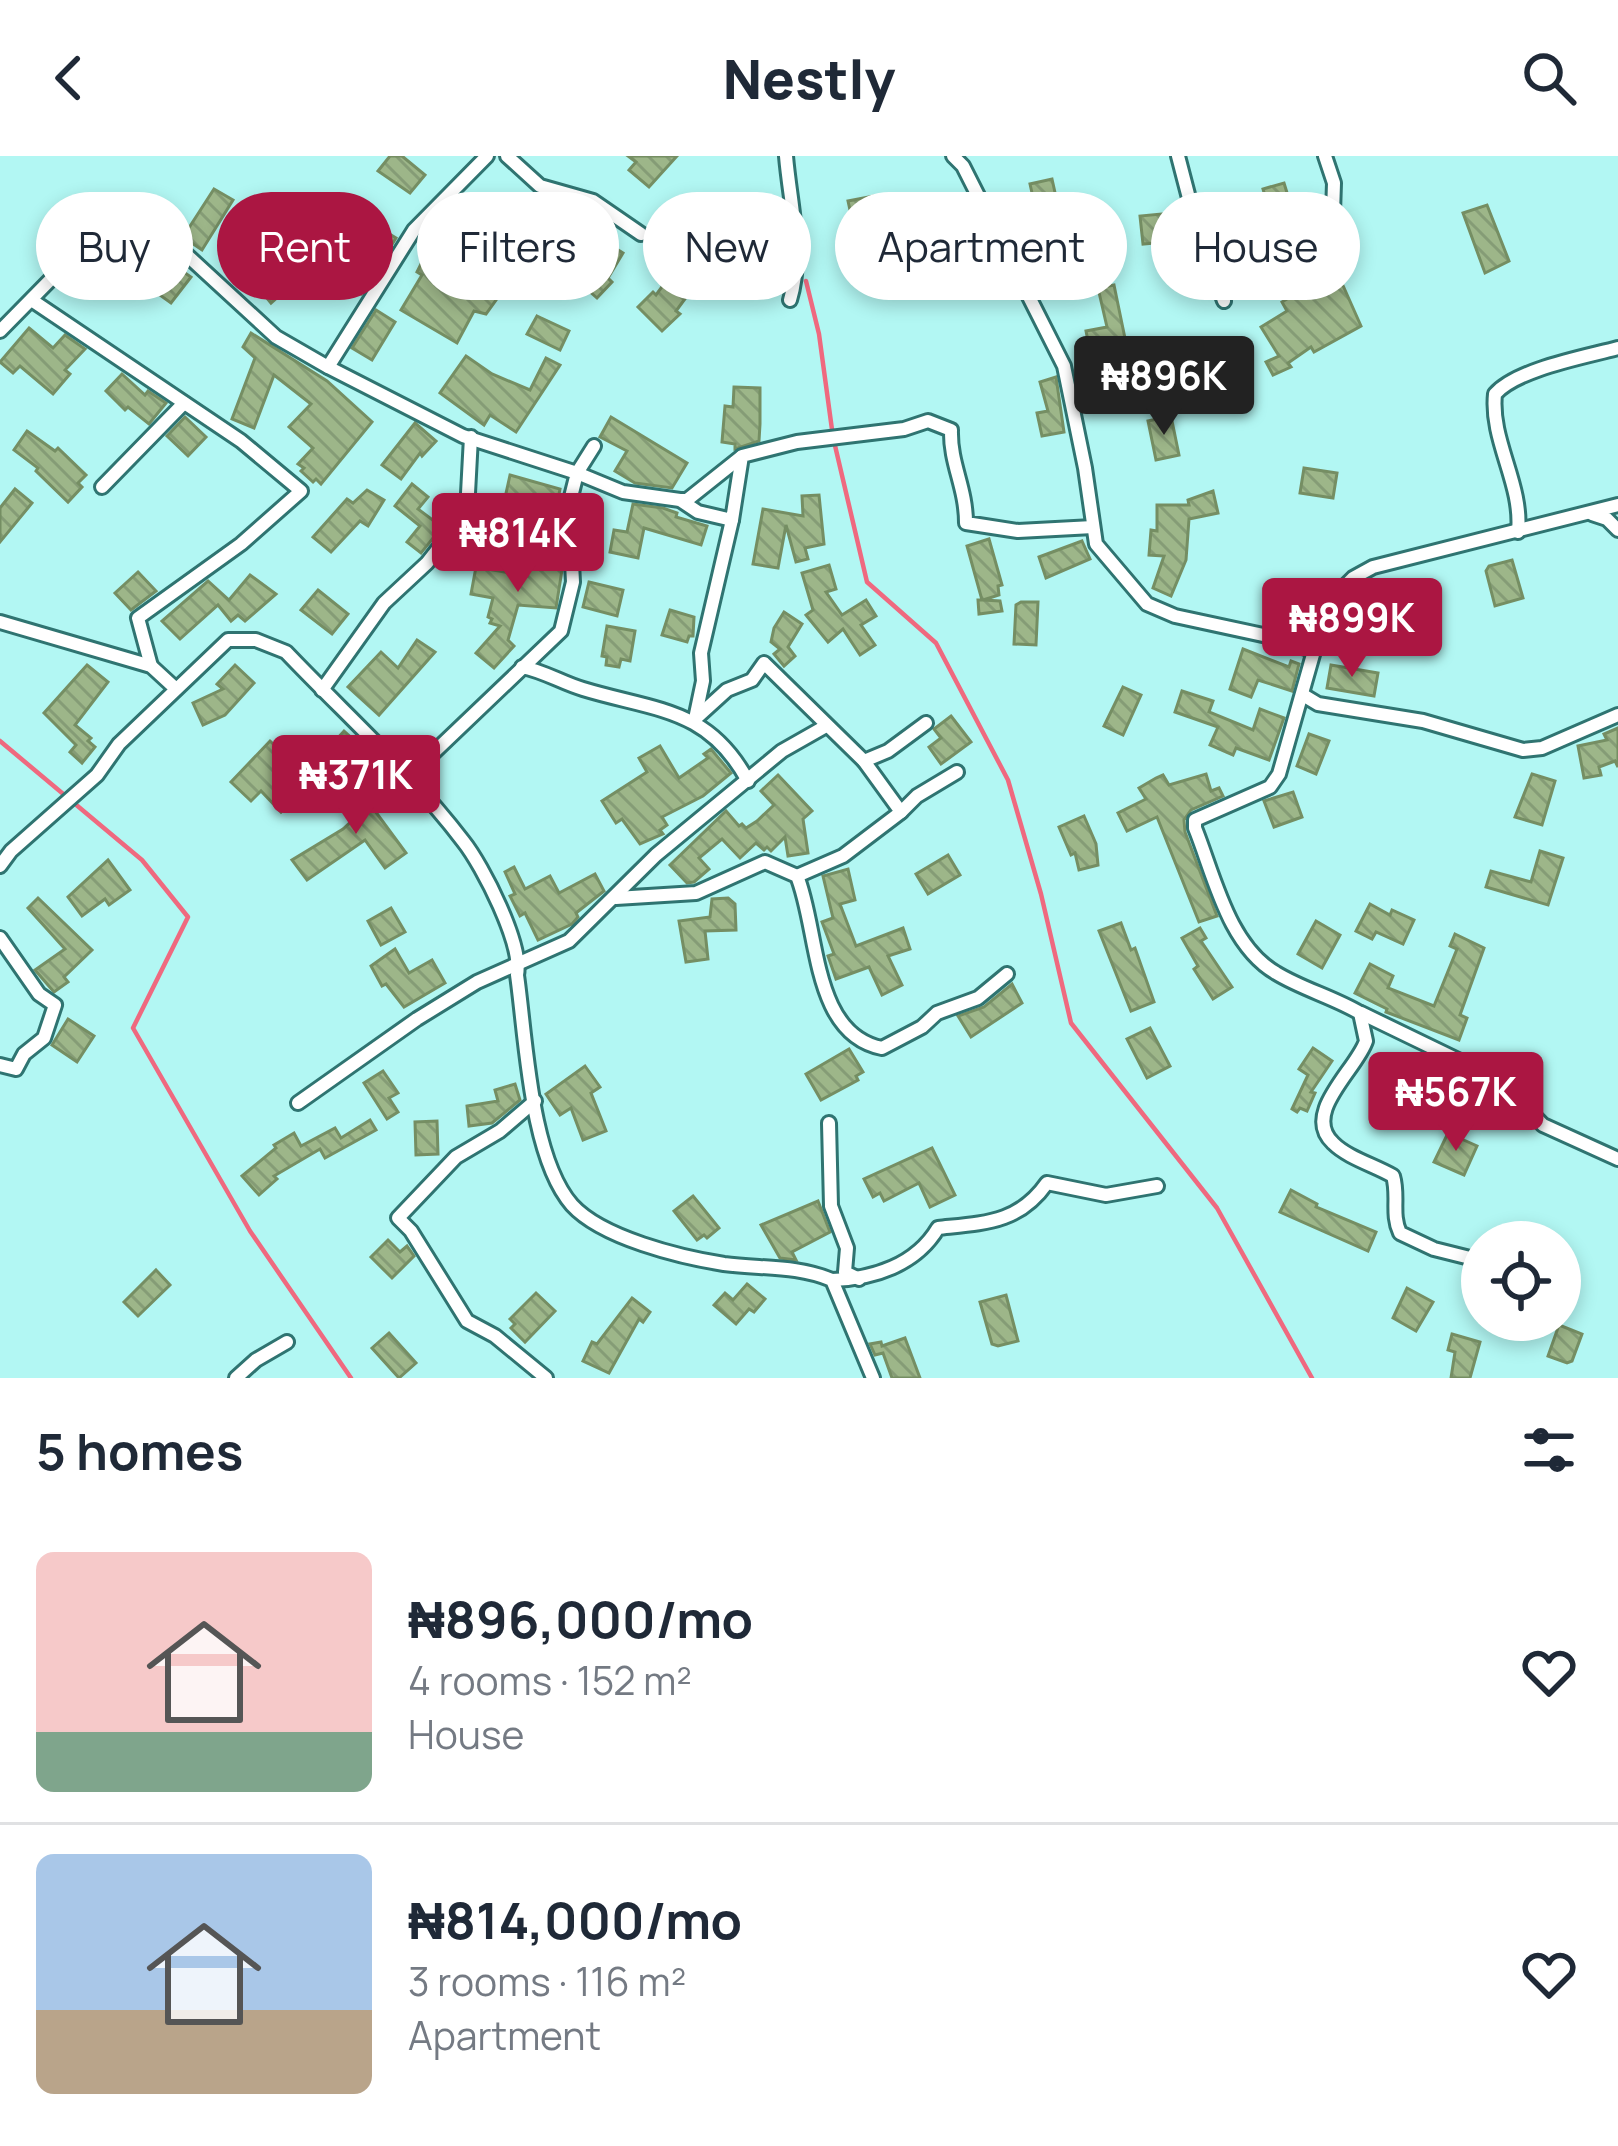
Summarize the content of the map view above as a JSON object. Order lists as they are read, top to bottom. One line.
{"page":{"header":"Nestly","chip":["Buy","Rent","Filters","New","Apartment","House"],"price":["₦896K","₦814K","₦899K","₦371K","₦567K"],"heading":"5 homes","list":[{"name":"₦896,000/mo","note":"4 rooms · 152 m² · House"},{"name":"₦814,000/mo","note":"3 rooms · 116 m² · Apartment"}]}}
